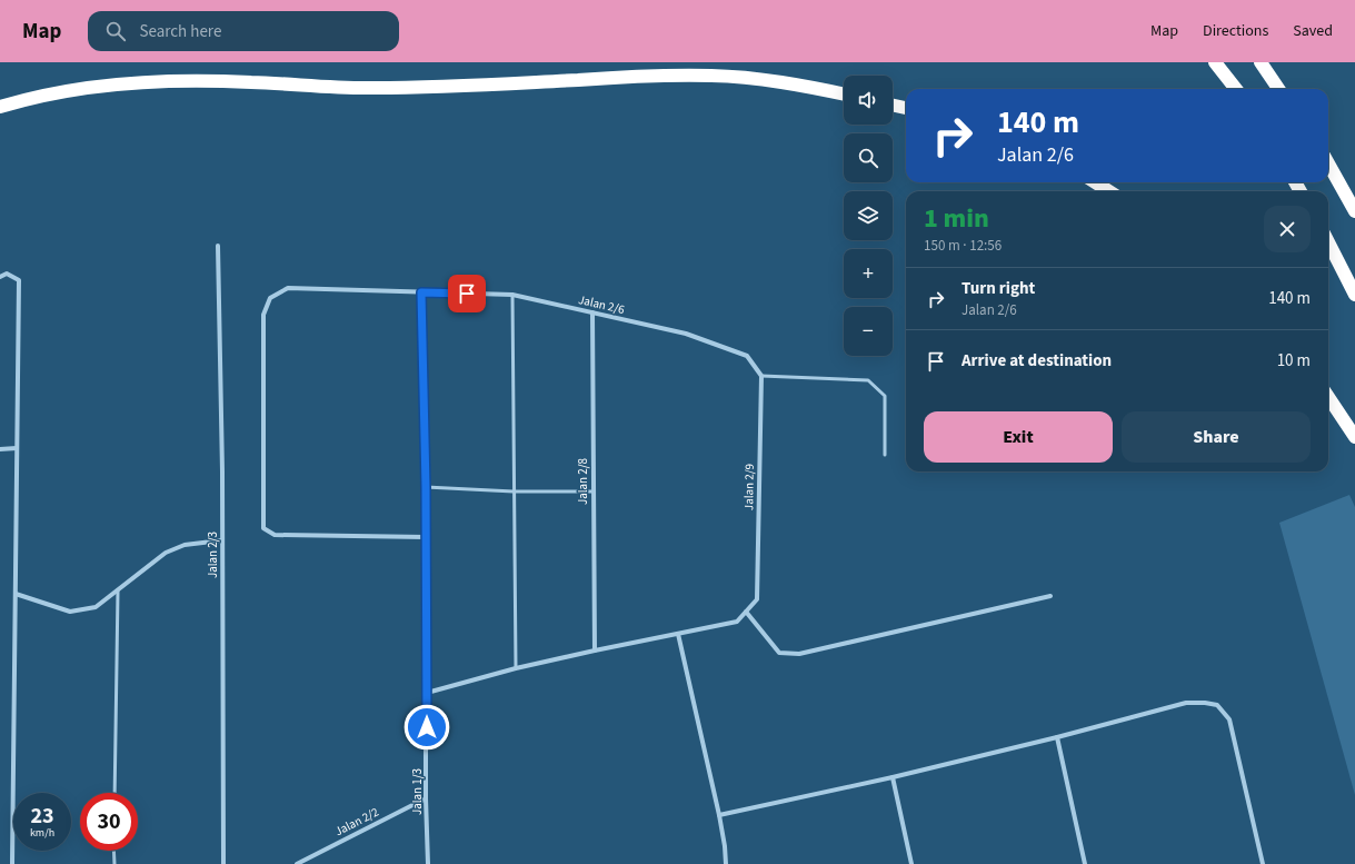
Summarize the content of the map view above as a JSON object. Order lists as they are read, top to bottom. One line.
{"streets":{"street":["Jalan 2/6","Jalan 2/8","Jalan 2/9","Jalan 2/3","Jalan 1/3","Jalan 2/2"]},"crossings":[["Jalan 2/6","Jalan 2/8"],["Jalan 2/6","Jalan 2/9"],["Jalan 2/6","Jalan 1/3"],["Jalan 1/3","Jalan 2/2"]],"page":{"header":"Map","search":"Search here","nav":["Map","Directions","Saved"],"map_buttons":["+","−"],"turn":["140 m","Jalan 2/6"],"heading":["1 min","150 m · 12:56"],"list":[{"name":"Turn right","note":"Jalan 2/6","value":"140 m"},{"name":"Arrive at destination","value":"10 m"}],"buttons":["Exit","Share"],"speed":"23 km/h","limit":"30"}}
